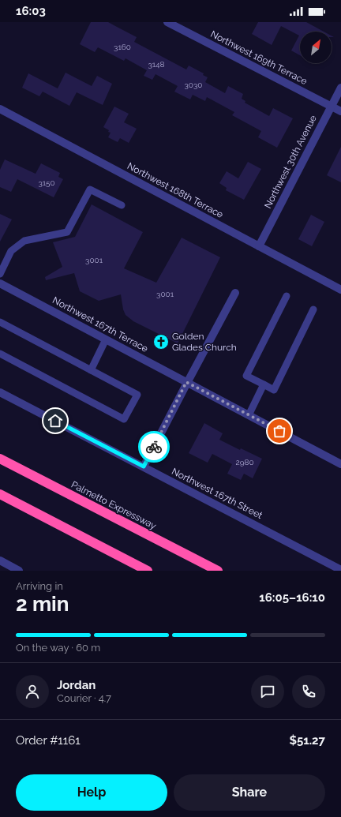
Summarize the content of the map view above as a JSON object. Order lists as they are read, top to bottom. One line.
{"streets":{"highway":["Palmetto Expressway"],"street":["Northwest 169th Terrace","Northwest 30th Avenue","Northwest 168th Terrace","Northwest 167th Terrace","Northwest 167th Street"]},"crossings":[["Northwest 169th Terrace","Northwest 30th Avenue"],["Northwest 30th Avenue","Northwest 168th Terrace"]],"places":{"church":["Golden Glades Church"]},"house_numbers":["3160","3148","3030","3150","3001","3001","2980"],"north":"top right","page":{"status":"16:03","heading":["2 min","Arriving in","16:05–16:10"],"panel":["Jordan","Courier · 4.7","Order #1161","$51.27"],"bar":"On the way · 60 m","buttons":["Help","Share"]}}
